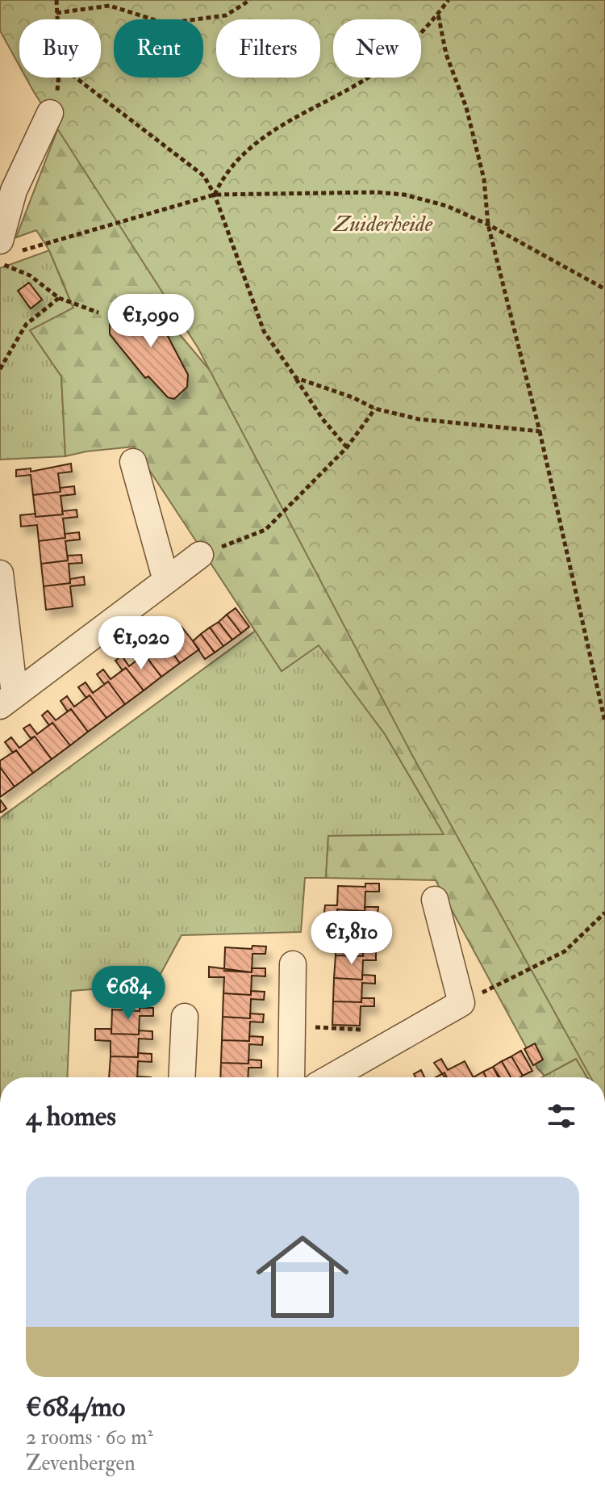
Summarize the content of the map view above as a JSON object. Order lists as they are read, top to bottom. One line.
{"parks":["Zuiderheide"],"page":{"chip":["Buy","Rent","Filters","New"],"price":["€1,090","€1,020","€1,810","€684"],"heading":"4 homes","list":[{"name":"€684/mo","note":"2 rooms · 60 m² · Zevenbergen"}]}}
